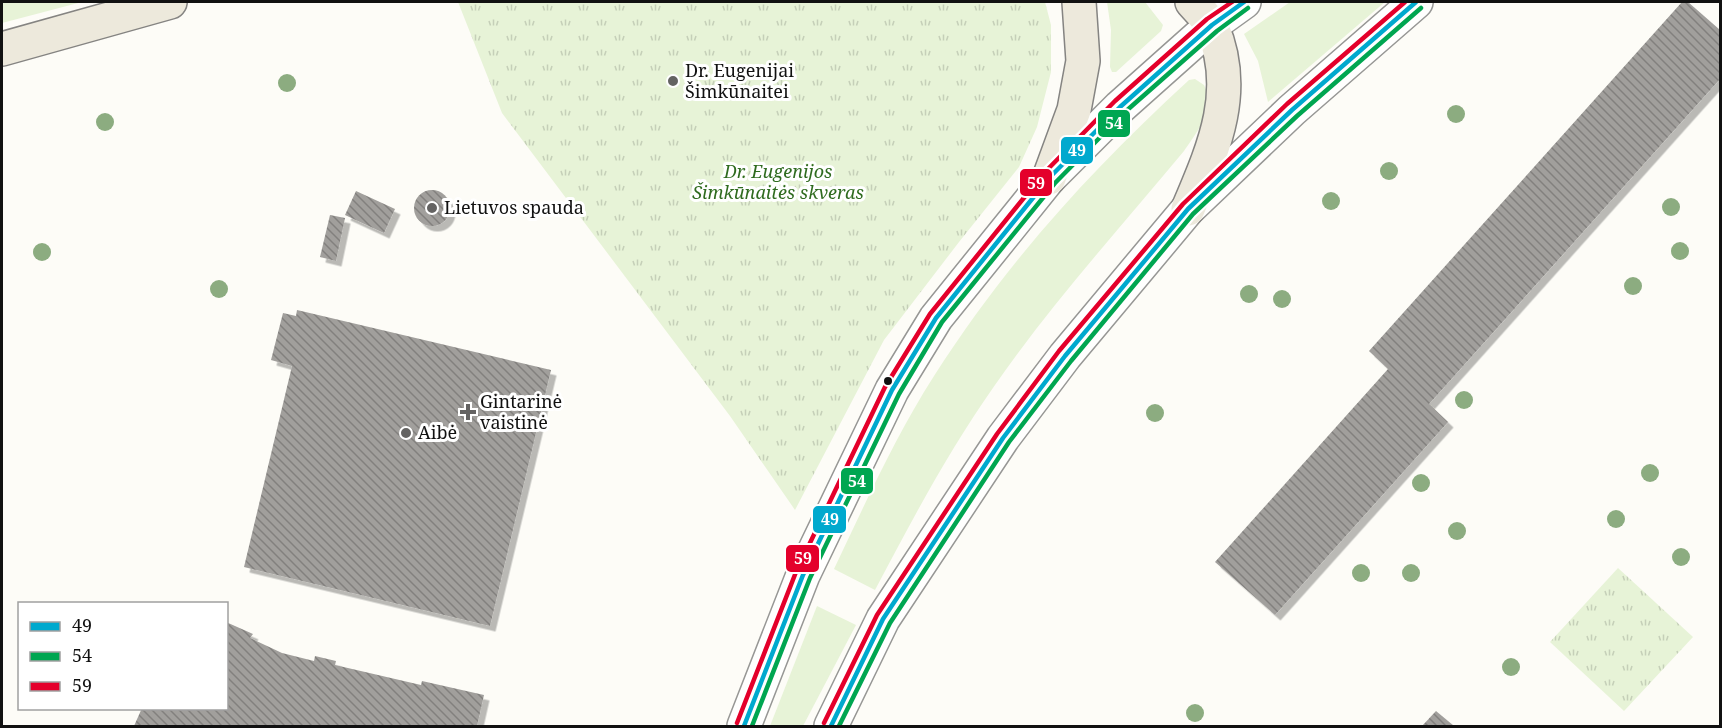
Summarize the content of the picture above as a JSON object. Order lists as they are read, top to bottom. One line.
{"parks":["Dr. Eugenijos Šimkūnaitės skveras"],"places":{"other":["Dr. Eugenijai Šimkūnaitei","Lietuvos spauda","Aibė"],"health":["Gintarinė vaistinė"]},"lines":["transit line 49","transit line 59","transit line 54"],"legend":["49","54","59"]}
